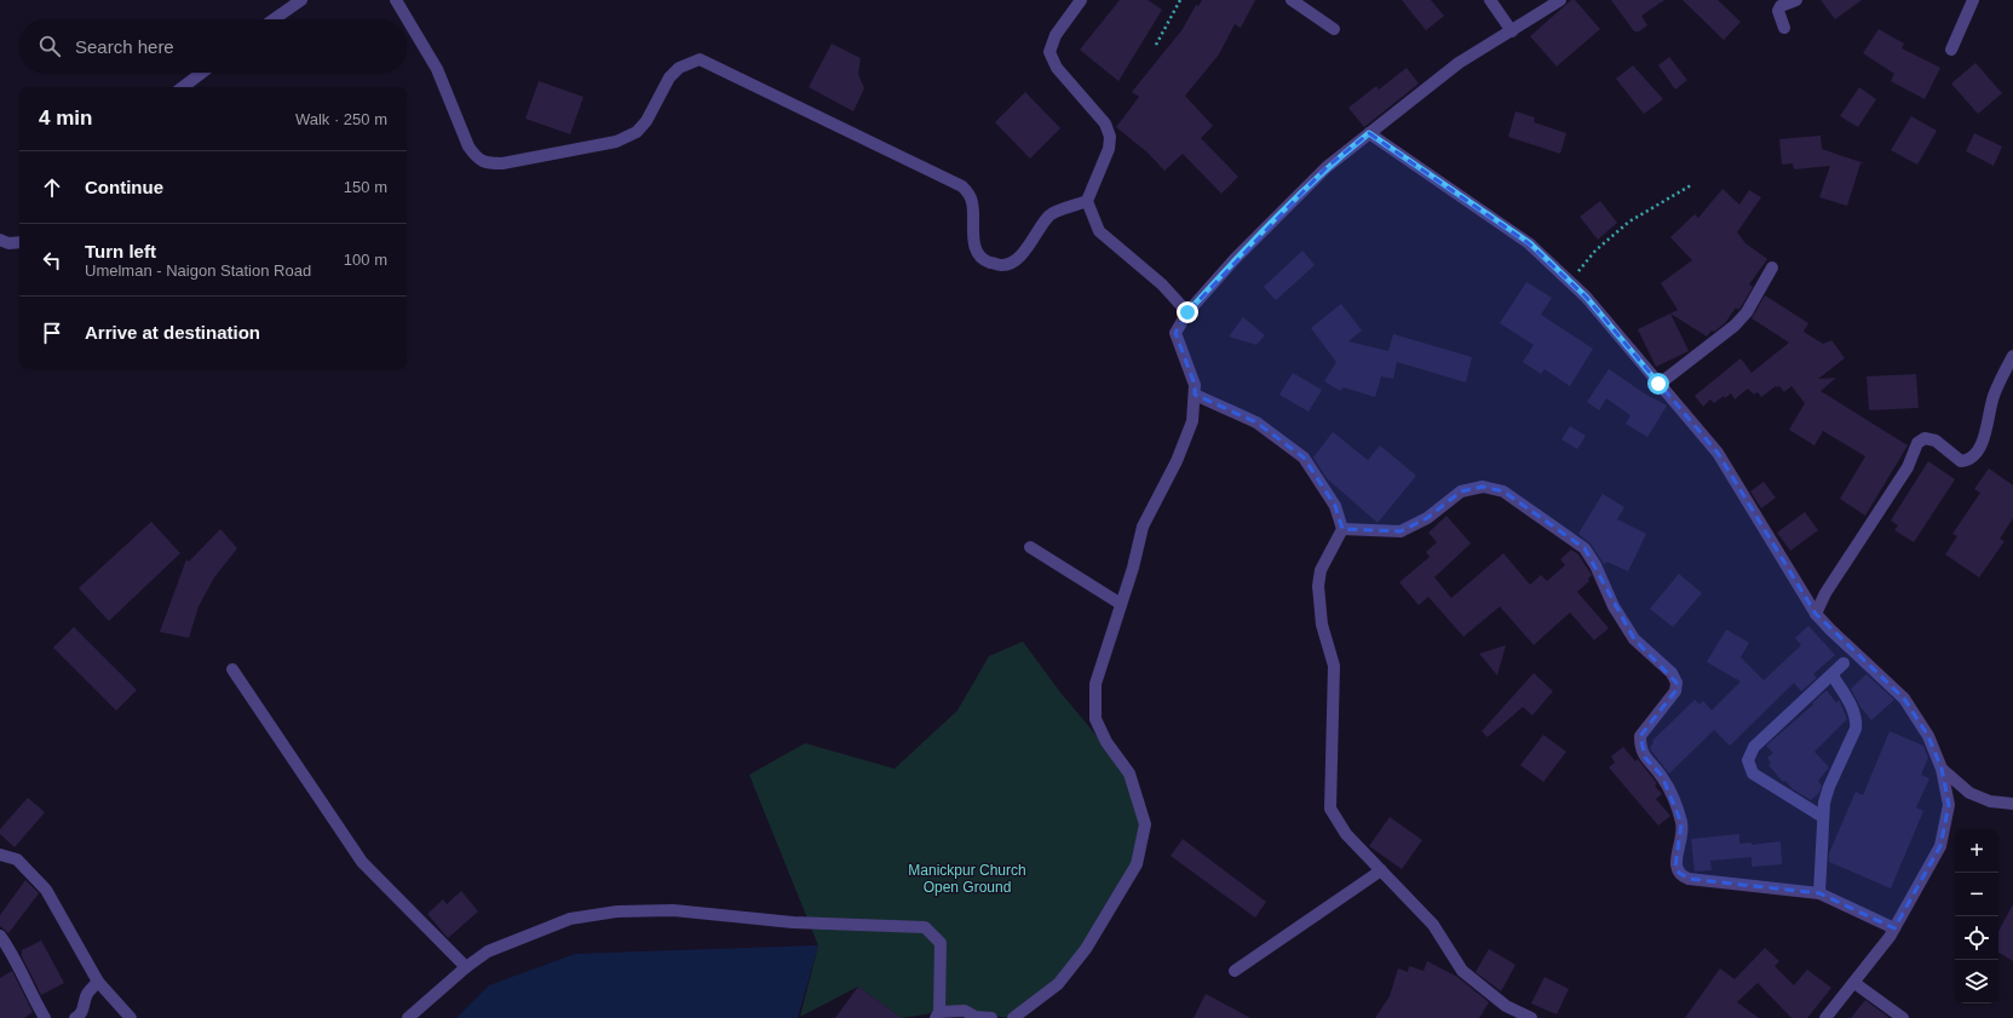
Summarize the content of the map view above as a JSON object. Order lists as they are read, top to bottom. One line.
{"parks":["Manickpur Church Open Ground"],"page":{"search":"Search here","heading":["4 min","Walk · 250 m"],"list":[["Continue","150 m"],["Turn left","Umelman - Naigon Station Road","100 m"],"Arrive at destination"],"map_buttons":["+","−"]}}
